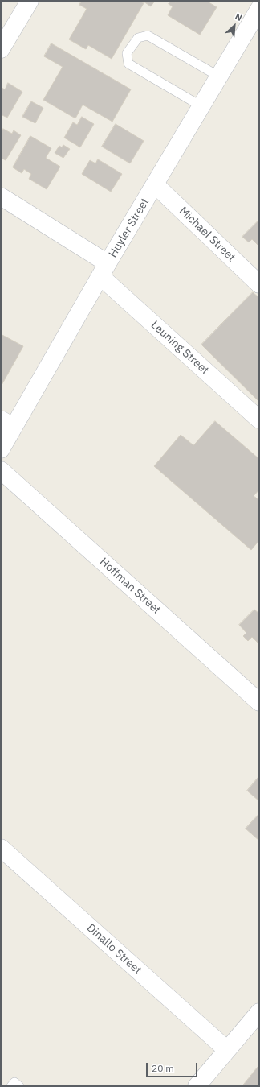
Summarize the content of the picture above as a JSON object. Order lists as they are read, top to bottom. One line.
{"streets":{"street":["Huyler Street","Michael Street","Leuning Street","Hoffman Street","Dinallo Street"]},"crossings":[["Huyler Street","Michael Street"],["Huyler Street","Leuning Street"]],"scale_bar":"20 m","north":"top right"}
